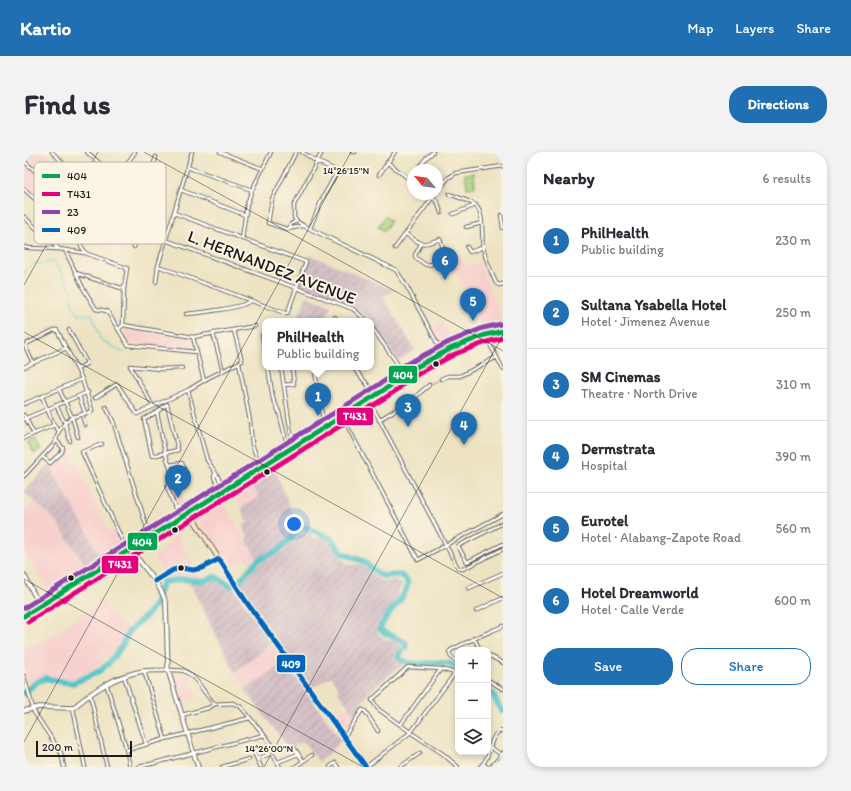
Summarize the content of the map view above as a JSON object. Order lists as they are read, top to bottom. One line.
{"streets":{"street":["L. HERNANDEZ AVENUE"]},"lines":["transit line 23","transit line 404","transit line T431","transit line 409"],"legend":["404","T431","23","409"],"scale_bar":"200 m","north":"top left","page":{"header":"Kartio","nav":["Map","Layers","Share"],"buttons":["Directions",["Save","Share"]],"title":"Find us","heading":["Nearby","6 results"],"list":[{"mark":"1","name":"PhilHealth","note":"Public building","value":"230 m"},{"mark":"2","name":"Sultana Ysabella Hotel","note":"Hotel · Jimenez Avenue","value":"250 m"},{"mark":"3","name":"SM Cinemas","note":"Theatre · North Drive","value":"310 m"},{"mark":"4","name":"Dermstrata","note":"Hospital","value":"390 m"},{"mark":"5","name":"Eurotel","note":"Hotel · Alabang-Zapote Road","value":"560 m"},{"mark":"6","name":"Hotel Dreamworld","note":"Hotel · Calle Verde","value":"600 m"}],"pins":["6","5","1","3","4","2"],"popup":["PhilHealth","Public building"],"map_buttons":["+","−"],"scale":"200 m"},"coordinates":["14°26'15\"N","14°26'00\"N"]}
